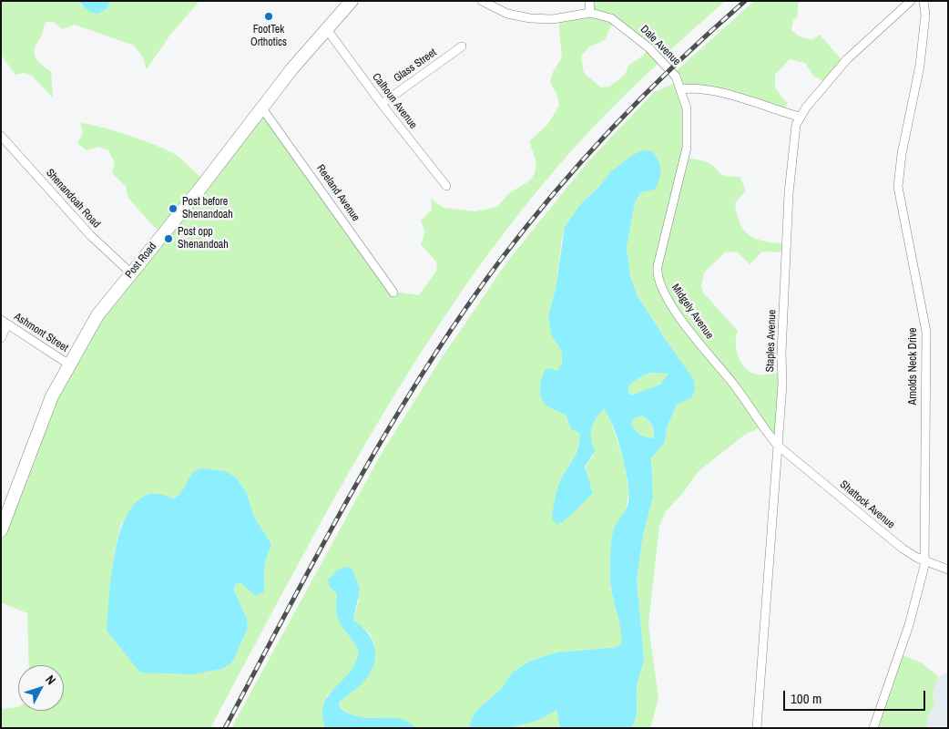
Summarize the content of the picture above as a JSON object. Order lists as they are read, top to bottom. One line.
{"streets":{"main road":["Post Road"],"street":["Dale Avenue","Glass Street","Calhoun Avenue","Reeland Avenue","Shenandoah Road","Midgely Avenue","Ashmont Street","Staples Avenue","Arnolds Neck Drive","Shattock Avenue"]},"crossings":[["Dale Avenue","Midgely Avenue"],["Glass Street","Calhoun Avenue"],["Calhoun Avenue","Post Road"],["Reeland Avenue","Post Road"],["Shenandoah Road","Post Road"],["Post Road","Ashmont Street"],["Midgely Avenue","Staples Avenue"],["Midgely Avenue","Shattock Avenue"],["Staples Avenue","Shattock Avenue"],["Arnolds Neck Drive","Shattock Avenue"]],"places":["FootTek Orthotics","Post before Shenandoah","Post opp Shenandoah"],"scale_bar":"100 m","north":"top right"}
